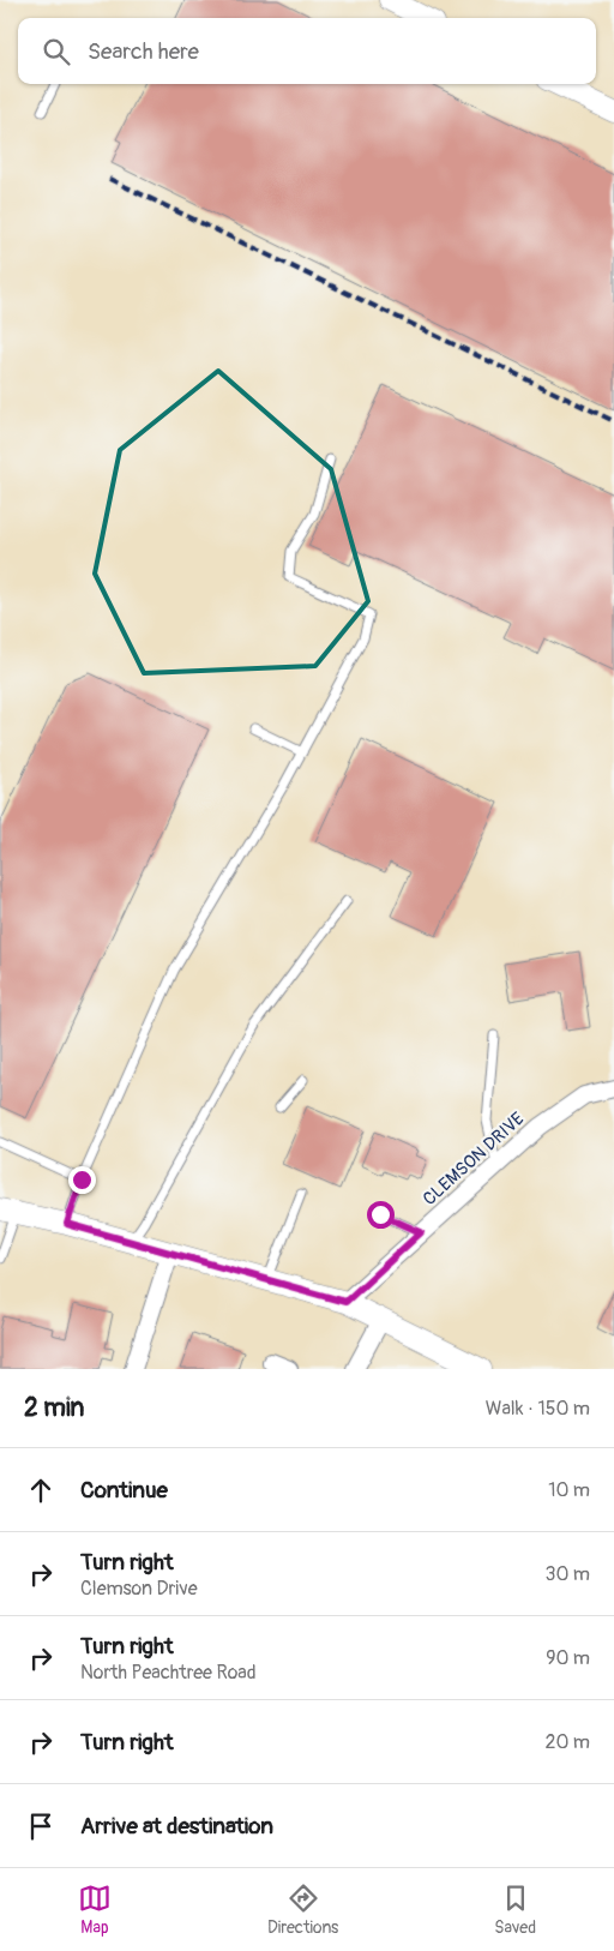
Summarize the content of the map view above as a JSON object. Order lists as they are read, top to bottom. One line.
{"streets":{"street":["CLEMSON DRIVE"]},"page":{"search":"Search here","heading":["2 min","Walk · 150 m"],"list":[["Continue","10 m"],["Turn right","Clemson Drive","30 m"],["Turn right","North Peachtree Road","90 m"],["Turn right","20 m"],"Arrive at destination"],"nav":["Map","Directions","Saved"]}}
